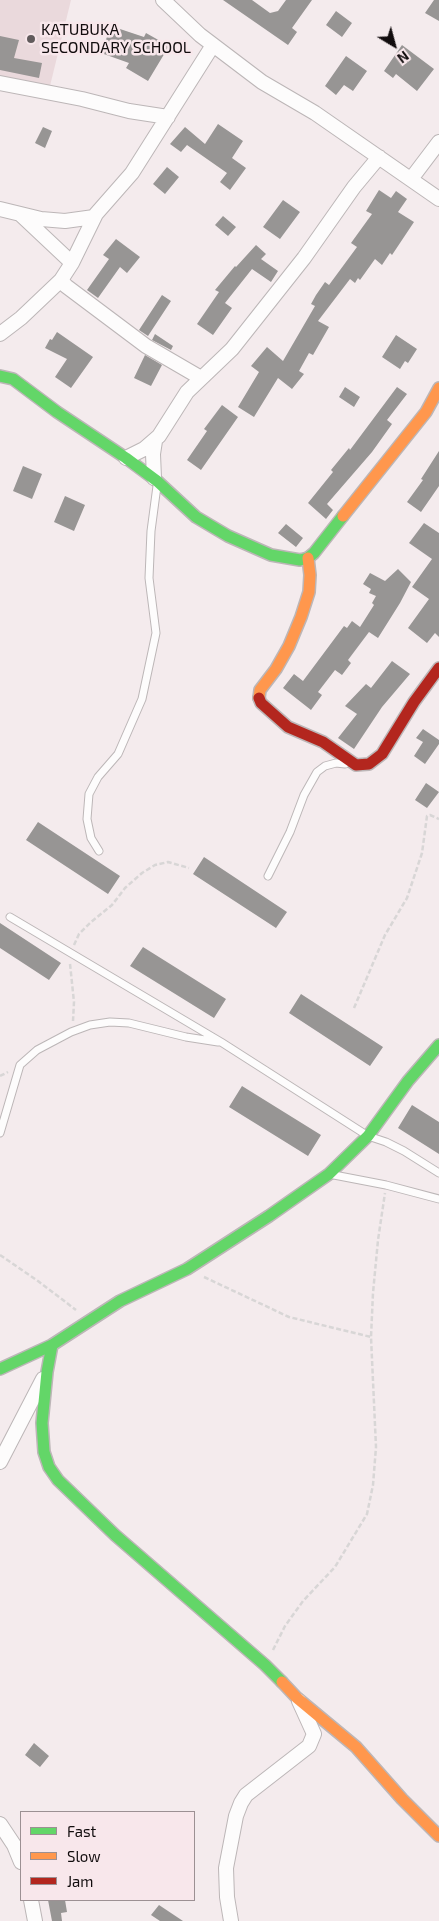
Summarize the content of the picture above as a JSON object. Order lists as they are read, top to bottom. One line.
{"places":["KATUBUKA SECONDARY SCHOOL"],"legend":["Fast","Slow","Jam"],"north":"bottom right"}
